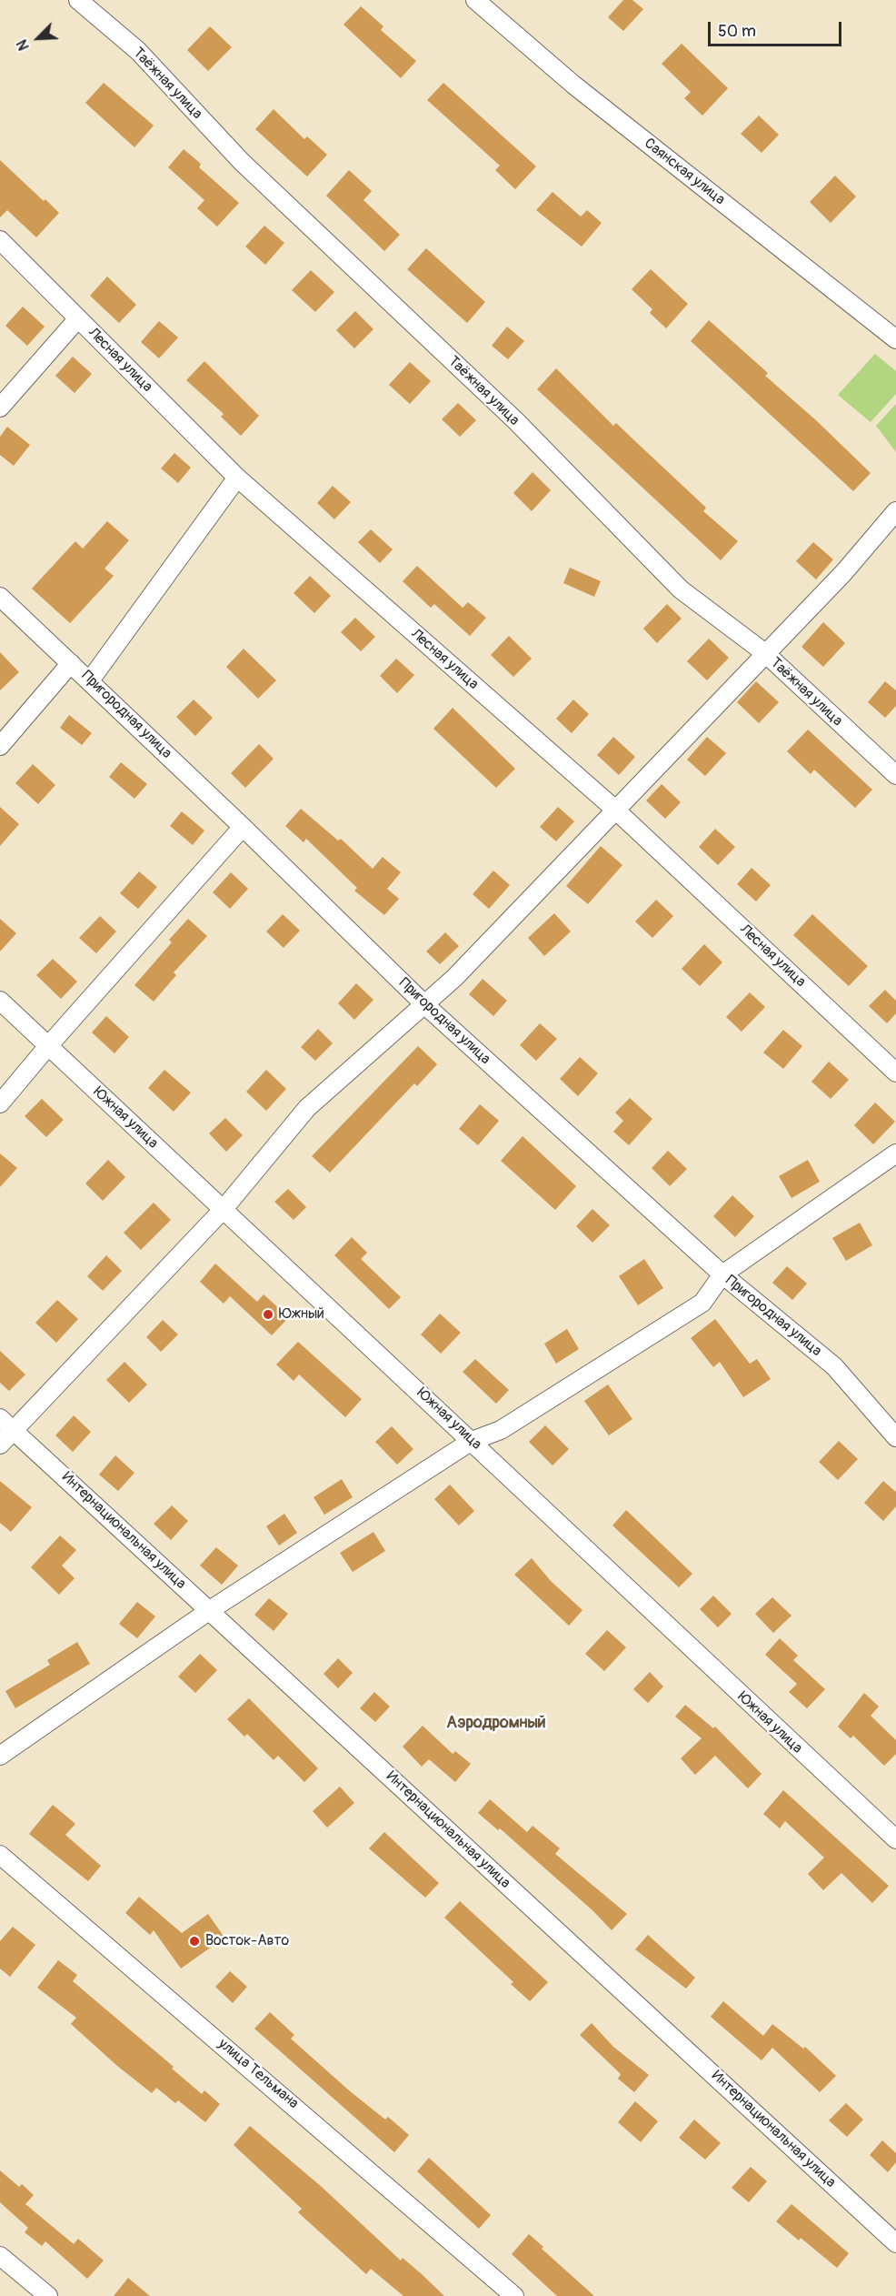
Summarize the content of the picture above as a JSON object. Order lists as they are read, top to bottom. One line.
{"streets":{"street":["Таёжная улица","Саянская улица","Лесная улица","Пригородная улица","Южная улица","Интернациональная улица","улица Тельмана"]},"districts":["Аэродромный"],"places":["Южный","Восток-Авто"],"scale_bar":"50 m","north":"bottom left"}
